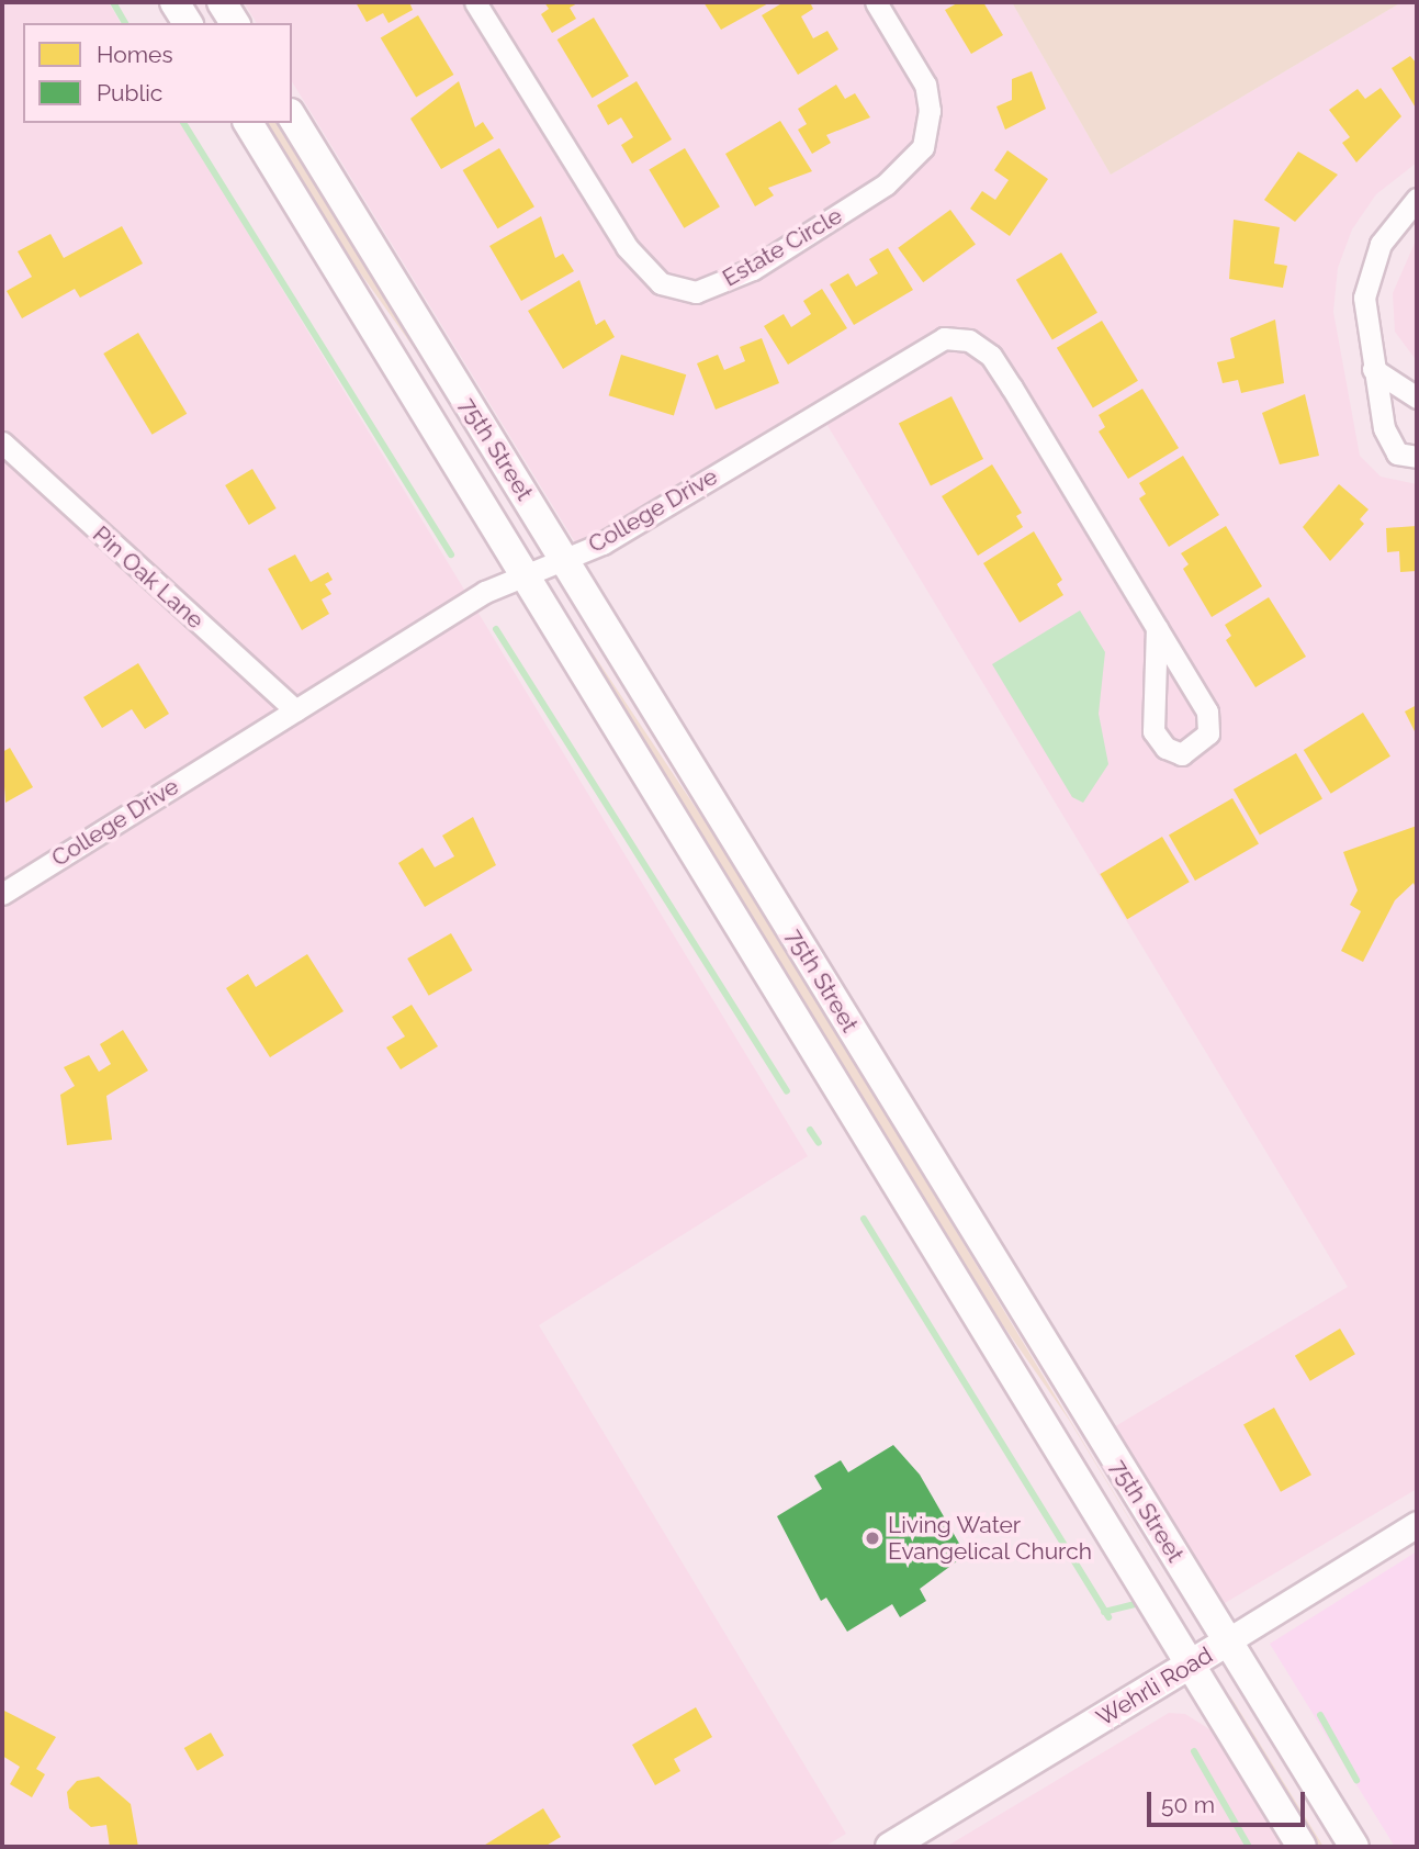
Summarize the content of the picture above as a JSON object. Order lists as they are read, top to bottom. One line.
{"streets":{"main road":["75th Street","Wehrli Road"],"street":["Estate Circle","College Drive","Pin Oak Lane"]},"crossings":[["75th Street","College Drive"],["75th Street","Wehrli Road"],["College Drive","Pin Oak Lane"]],"places":["Living Water Evangelical Church"],"legend":["Homes","Public"],"scale_bar":"50 m"}
